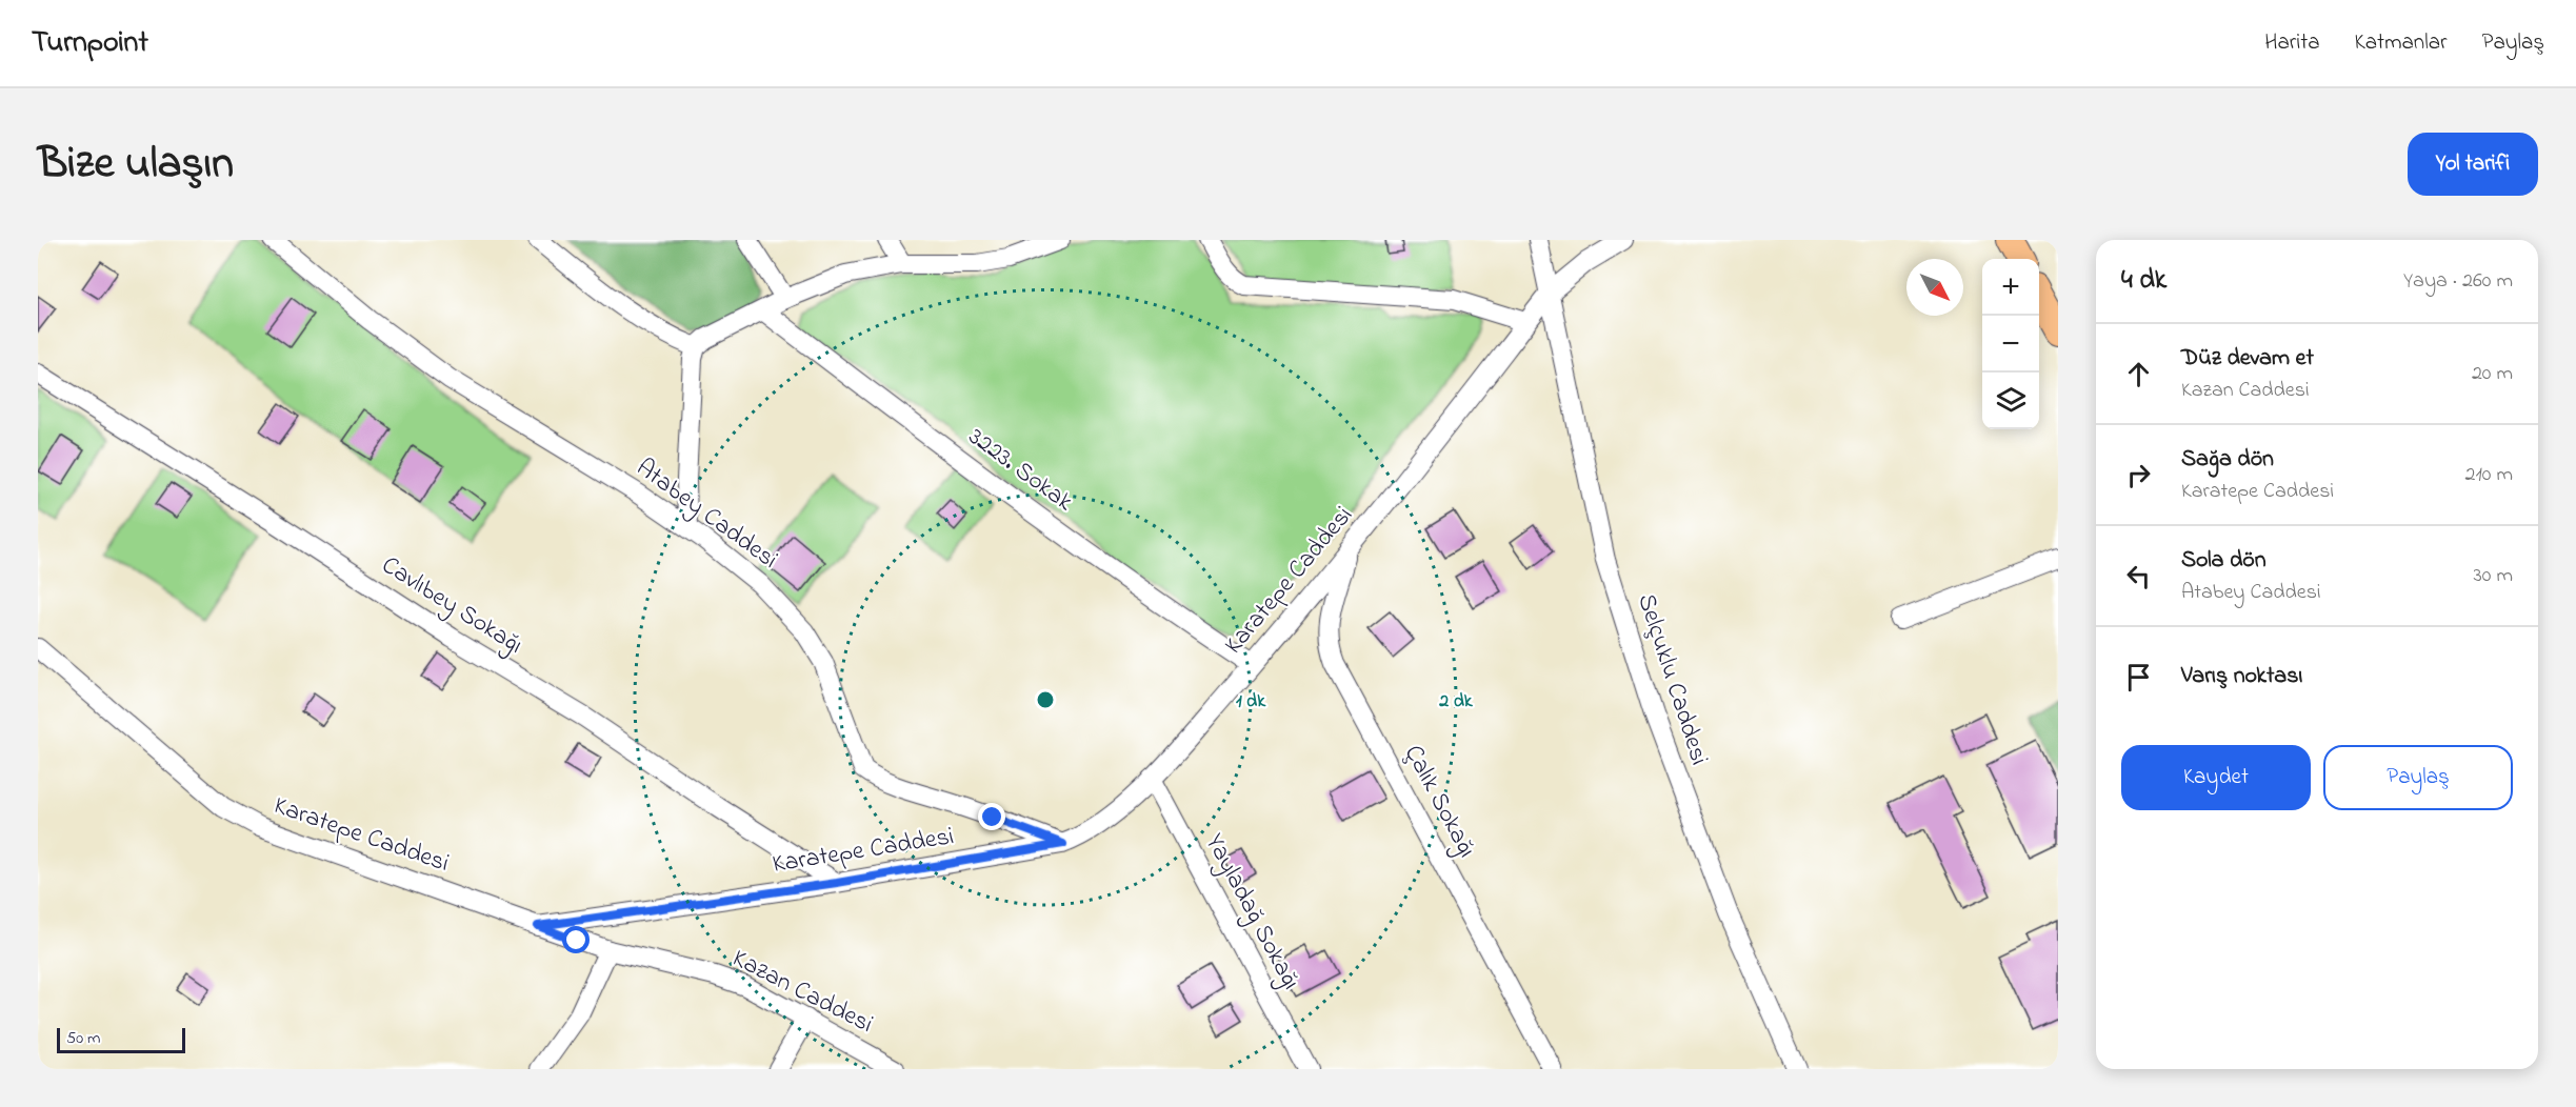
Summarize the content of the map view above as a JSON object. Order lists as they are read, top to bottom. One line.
{"streets":{"street":["3223. Sokak","Atabey Caddesi","Karatepe Caddesi","Cavlıbey Sokağı","Selçuklu Caddesi","Çalık Sokağı","Yayladağ Sokağı","Kazan Caddesi"]},"crossings":[["3223. Sokak","Karatepe Caddesi"],["Atabey Caddesi","Karatepe Caddesi"],["Karatepe Caddesi","Cavlıbey Sokağı"],["Karatepe Caddesi","Selçuklu Caddesi"],["Karatepe Caddesi","Çalık Sokağı"],["Karatepe Caddesi","Yayladağ Sokağı"],["Karatepe Caddesi","Kazan Caddesi"]],"scale_bar":"50 m","north":"bottom right","page":{"header":"Turnpoint","nav":["Harita","Katmanlar","Paylaş"],"title":"Bize ulaşın","buttons":["Yol tarifi",["Kaydet","Paylaş"]],"heading":["4 dk","Yaya · 260 m"],"map_buttons":["+","−"],"list":[["Düz devam et","Kazan Caddesi","20 m"],["Sağa dön","Karatepe Caddesi","210 m"],["Sola dön","Atabey Caddesi","30 m"],"Varış noktası"],"scale":"50 m"},"rings":["1 dk","2 dk"]}
